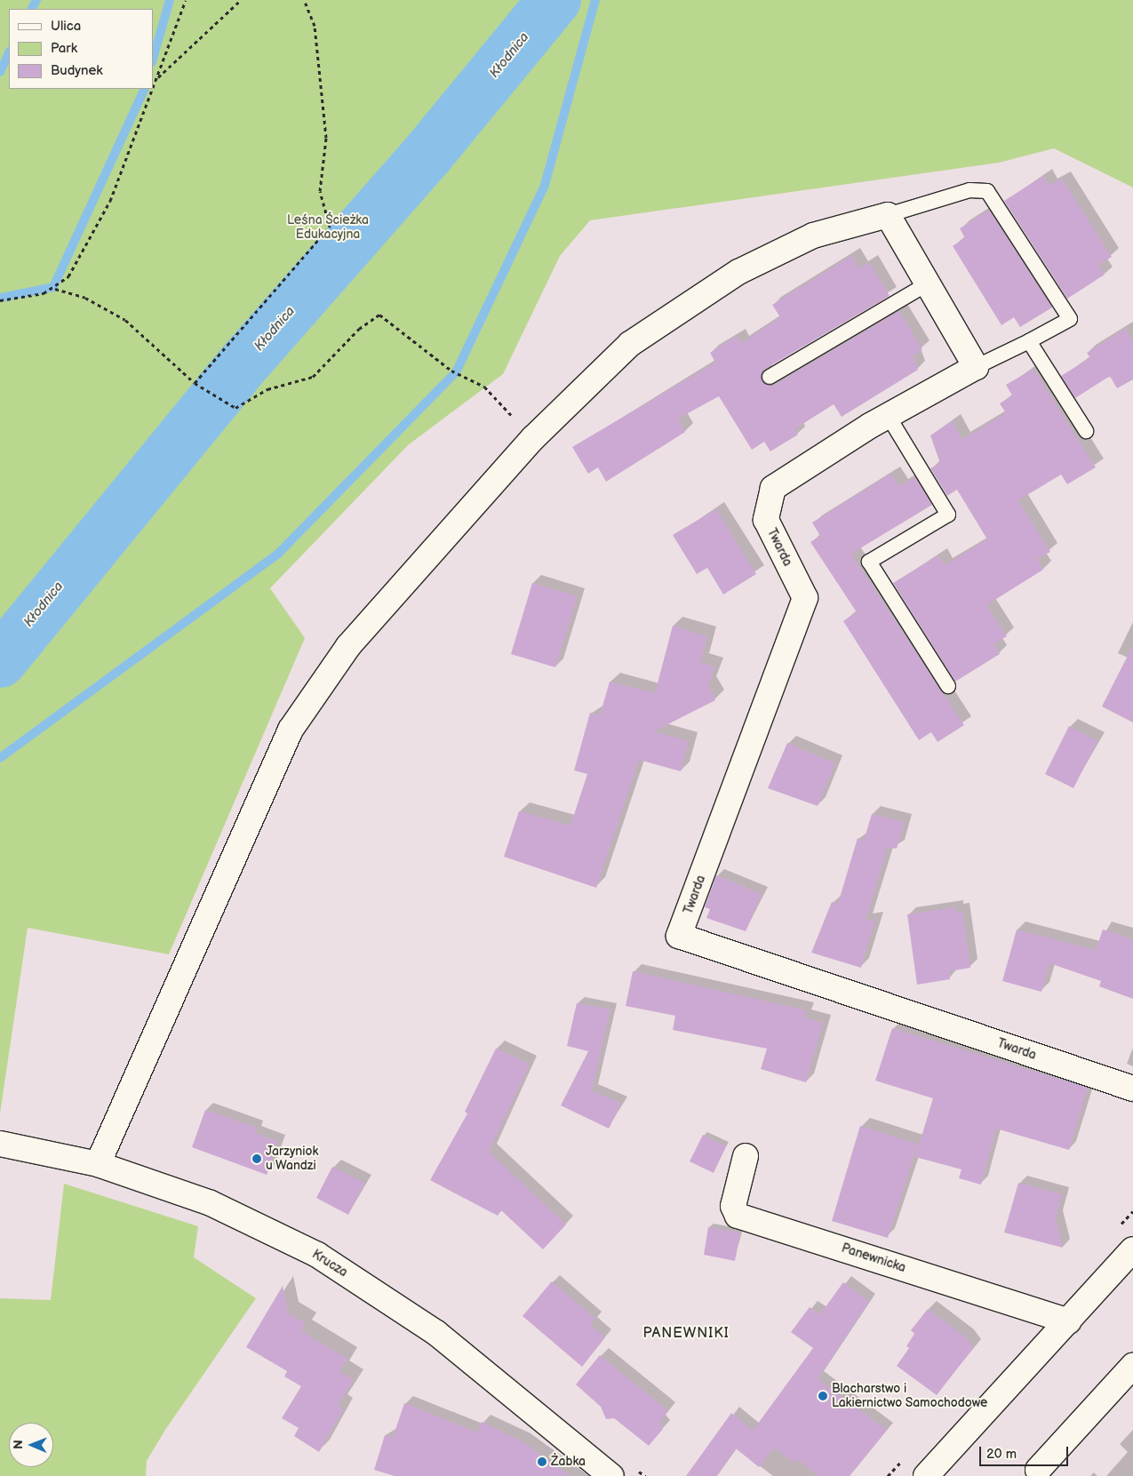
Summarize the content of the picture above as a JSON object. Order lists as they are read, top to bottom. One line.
{"streets":{"street":["Twarda","Panewnicka","Krucza"]},"districts":["PANEWNIKI"],"water":["Kłodnica"],"parks":["Leśna Ścieżka Edukacyjna"],"places":["Jarzyniok u Wandzi","Blacharstwo i Lakiernictwo Samochodowe","Żabka"],"legend":["Ulica","Park","Budynek"],"scale_bar":"20 m","north":"left"}
